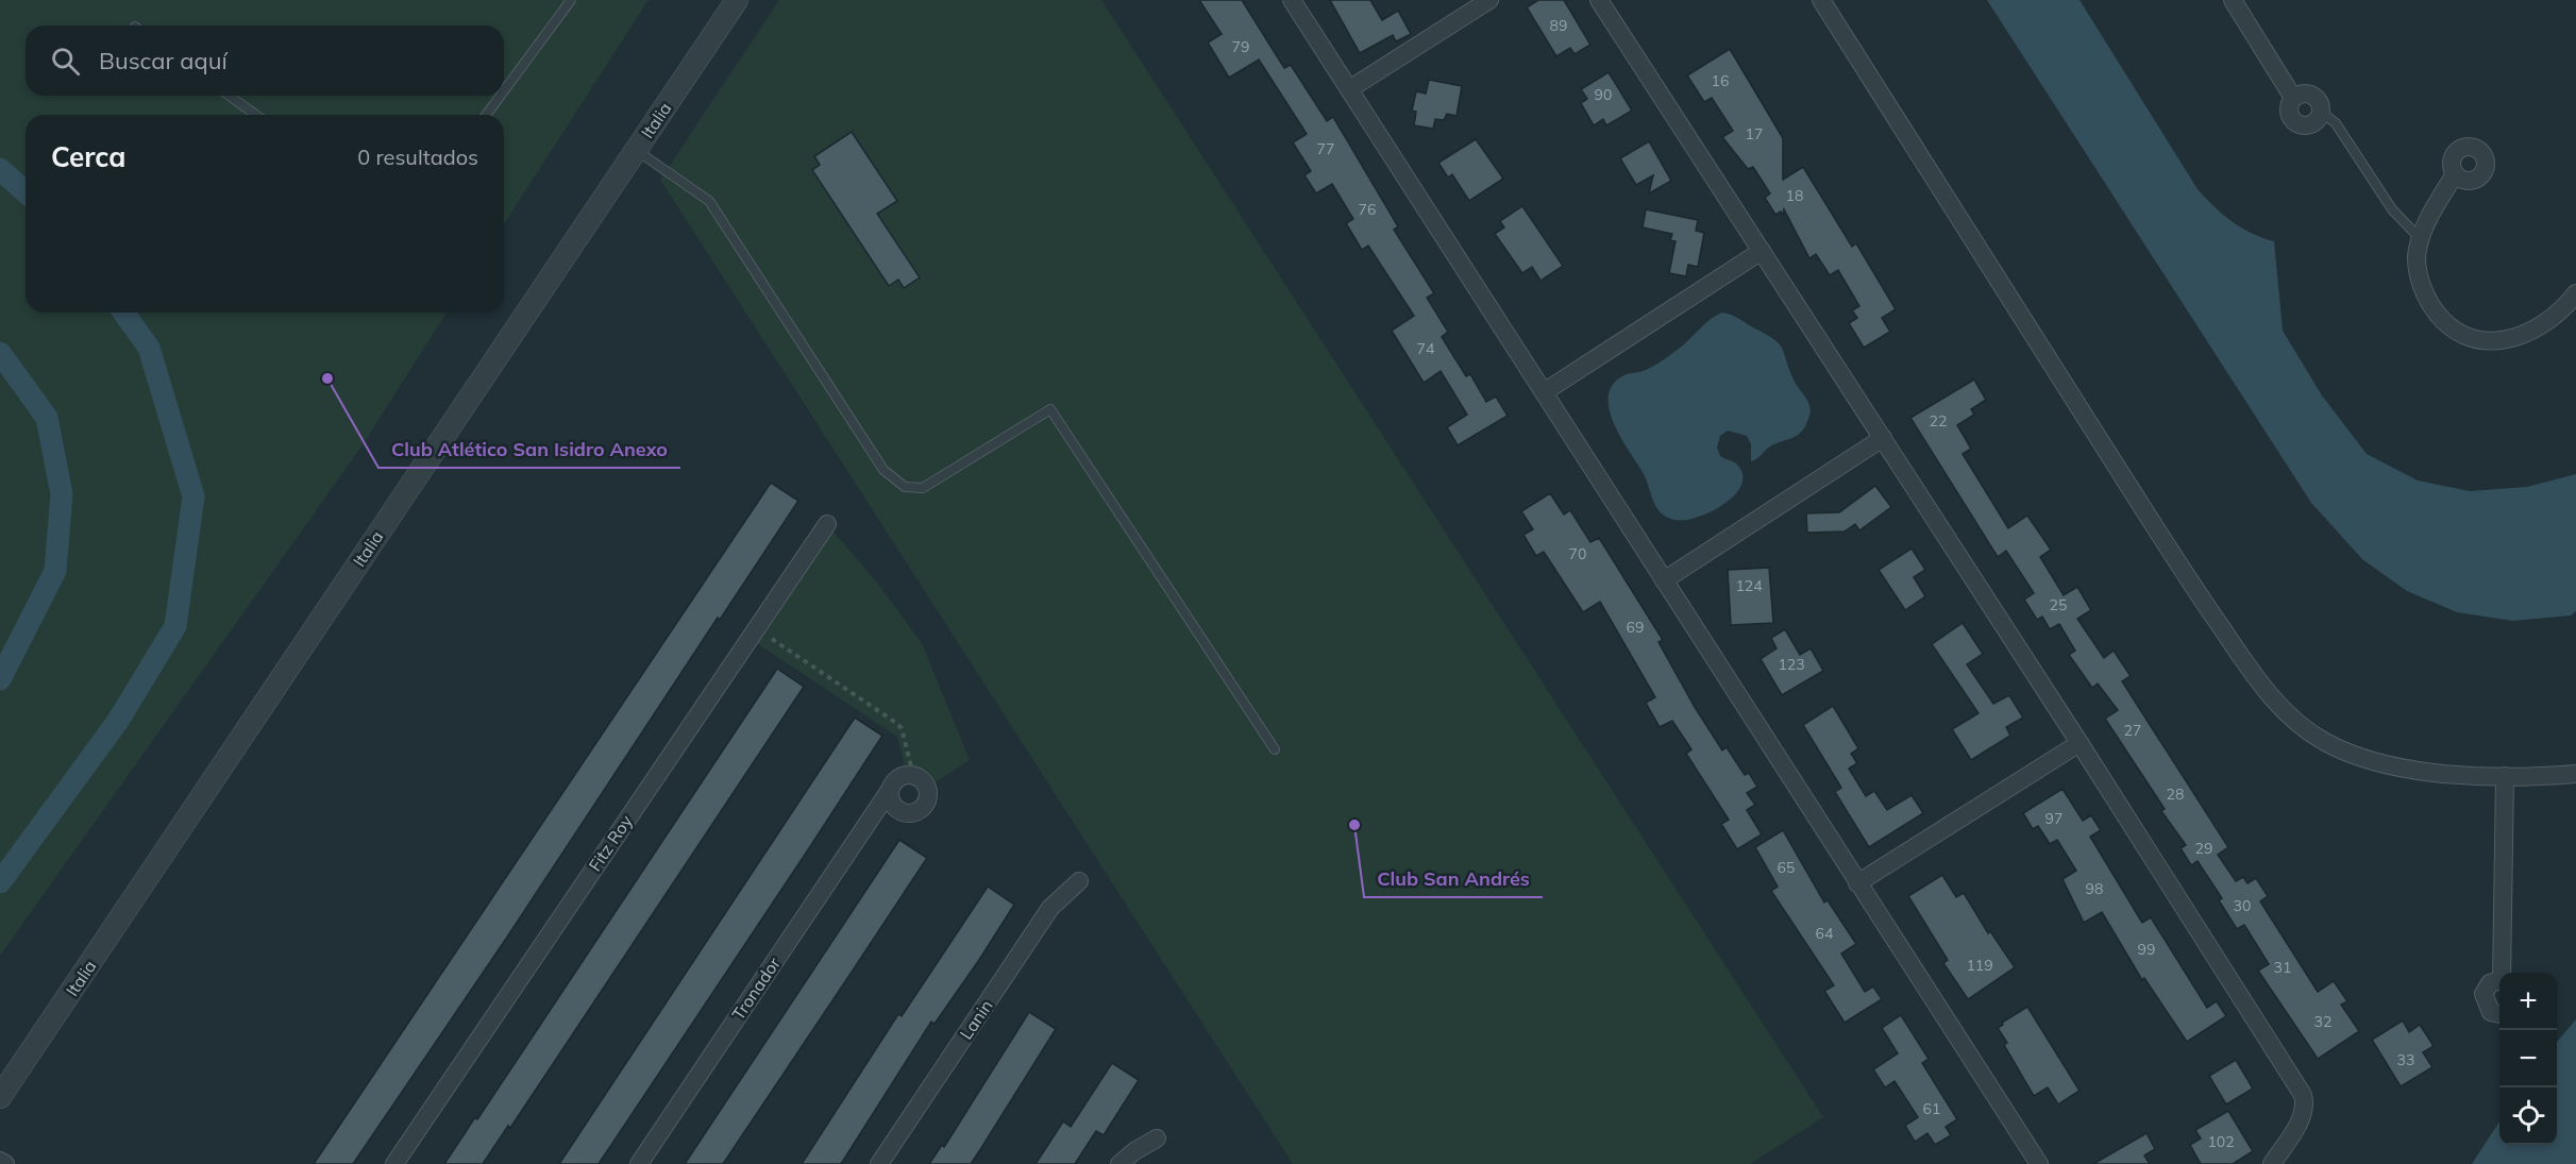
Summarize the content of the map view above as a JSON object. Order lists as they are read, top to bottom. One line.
{"streets":{"street":["Italia","Fitz Roy","Tronador","Lanin"]},"places":["Club Atlético San Isidro Anexo","Club San Andrés"],"house_numbers":["89","79","16","90","17","77","18","76","74","22","70","124","25","69","123","27","28","97","29","65","98","30","64","99","119","31","32","33","61","102"],"page":{"search":"Buscar aquí","heading":["Cerca","0 resultados"],"map_buttons":["+","−"]}}
